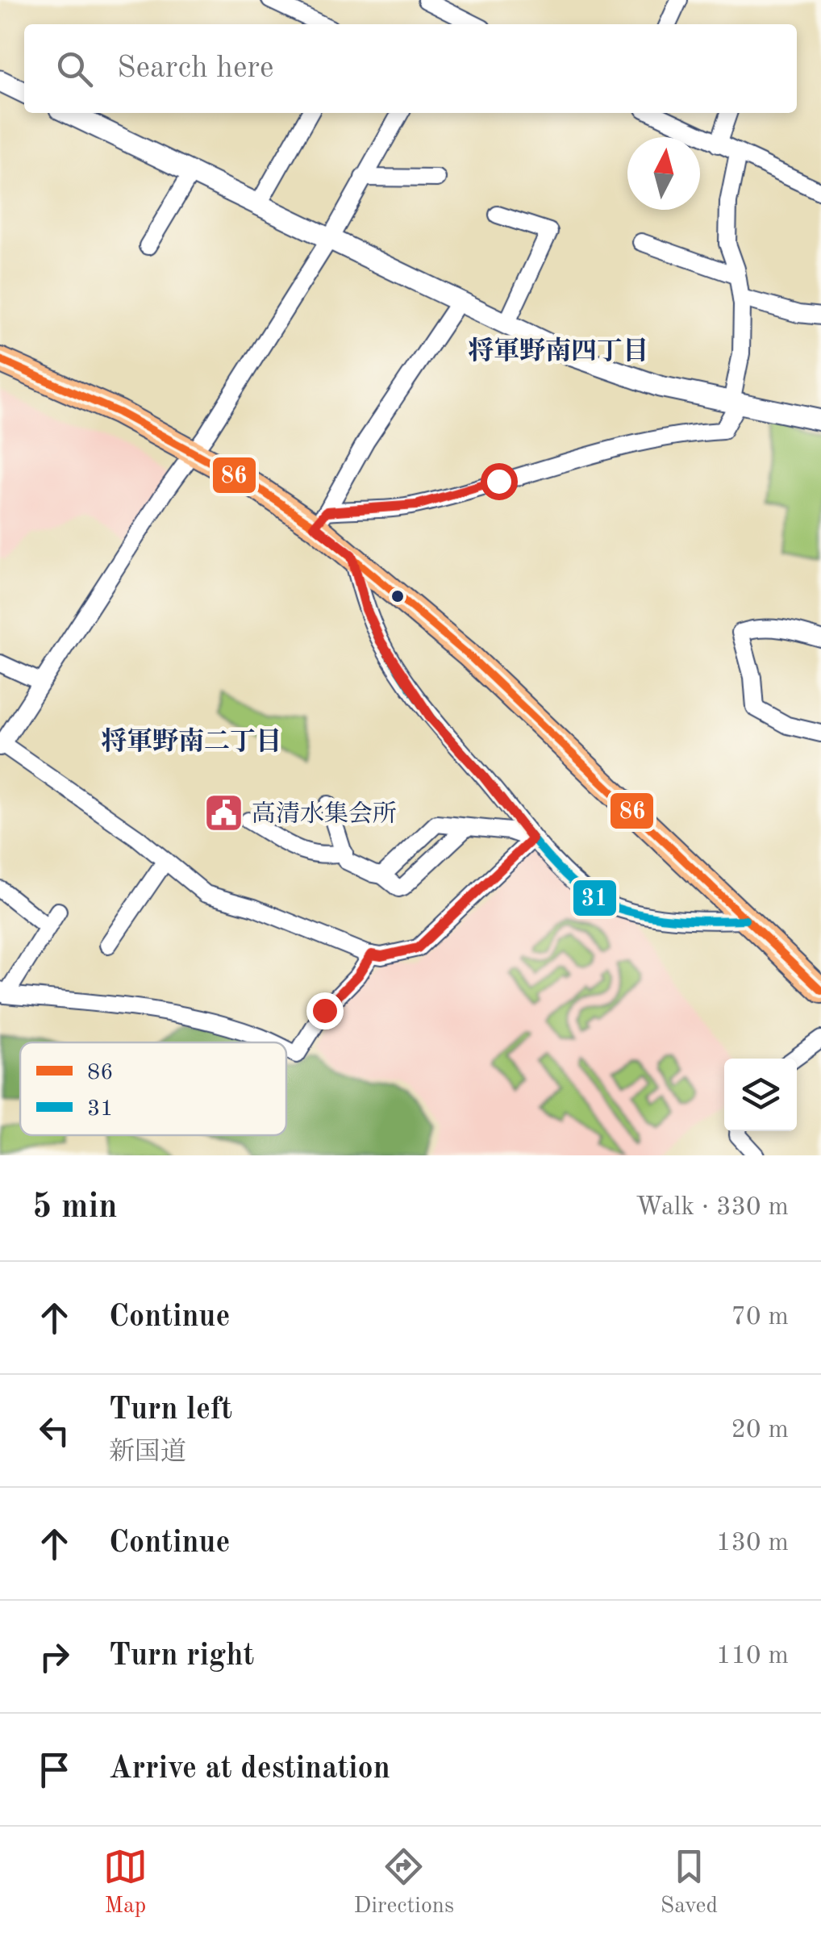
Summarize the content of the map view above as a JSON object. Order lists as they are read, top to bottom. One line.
{"districts":["将軍野南四丁目","将軍野南二丁目"],"places":{"public building":["高清水集会所"]},"lines":["transit line 86","transit line 31"],"legend":["86","31"],"north":"top","page":{"search":"Search here","heading":["5 min","Walk · 330 m"],"list":[["Continue","70 m"],["Turn left","新国道","20 m"],["Continue","130 m"],["Turn right","110 m"],"Arrive at destination"],"nav":["Map","Directions","Saved"]}}
